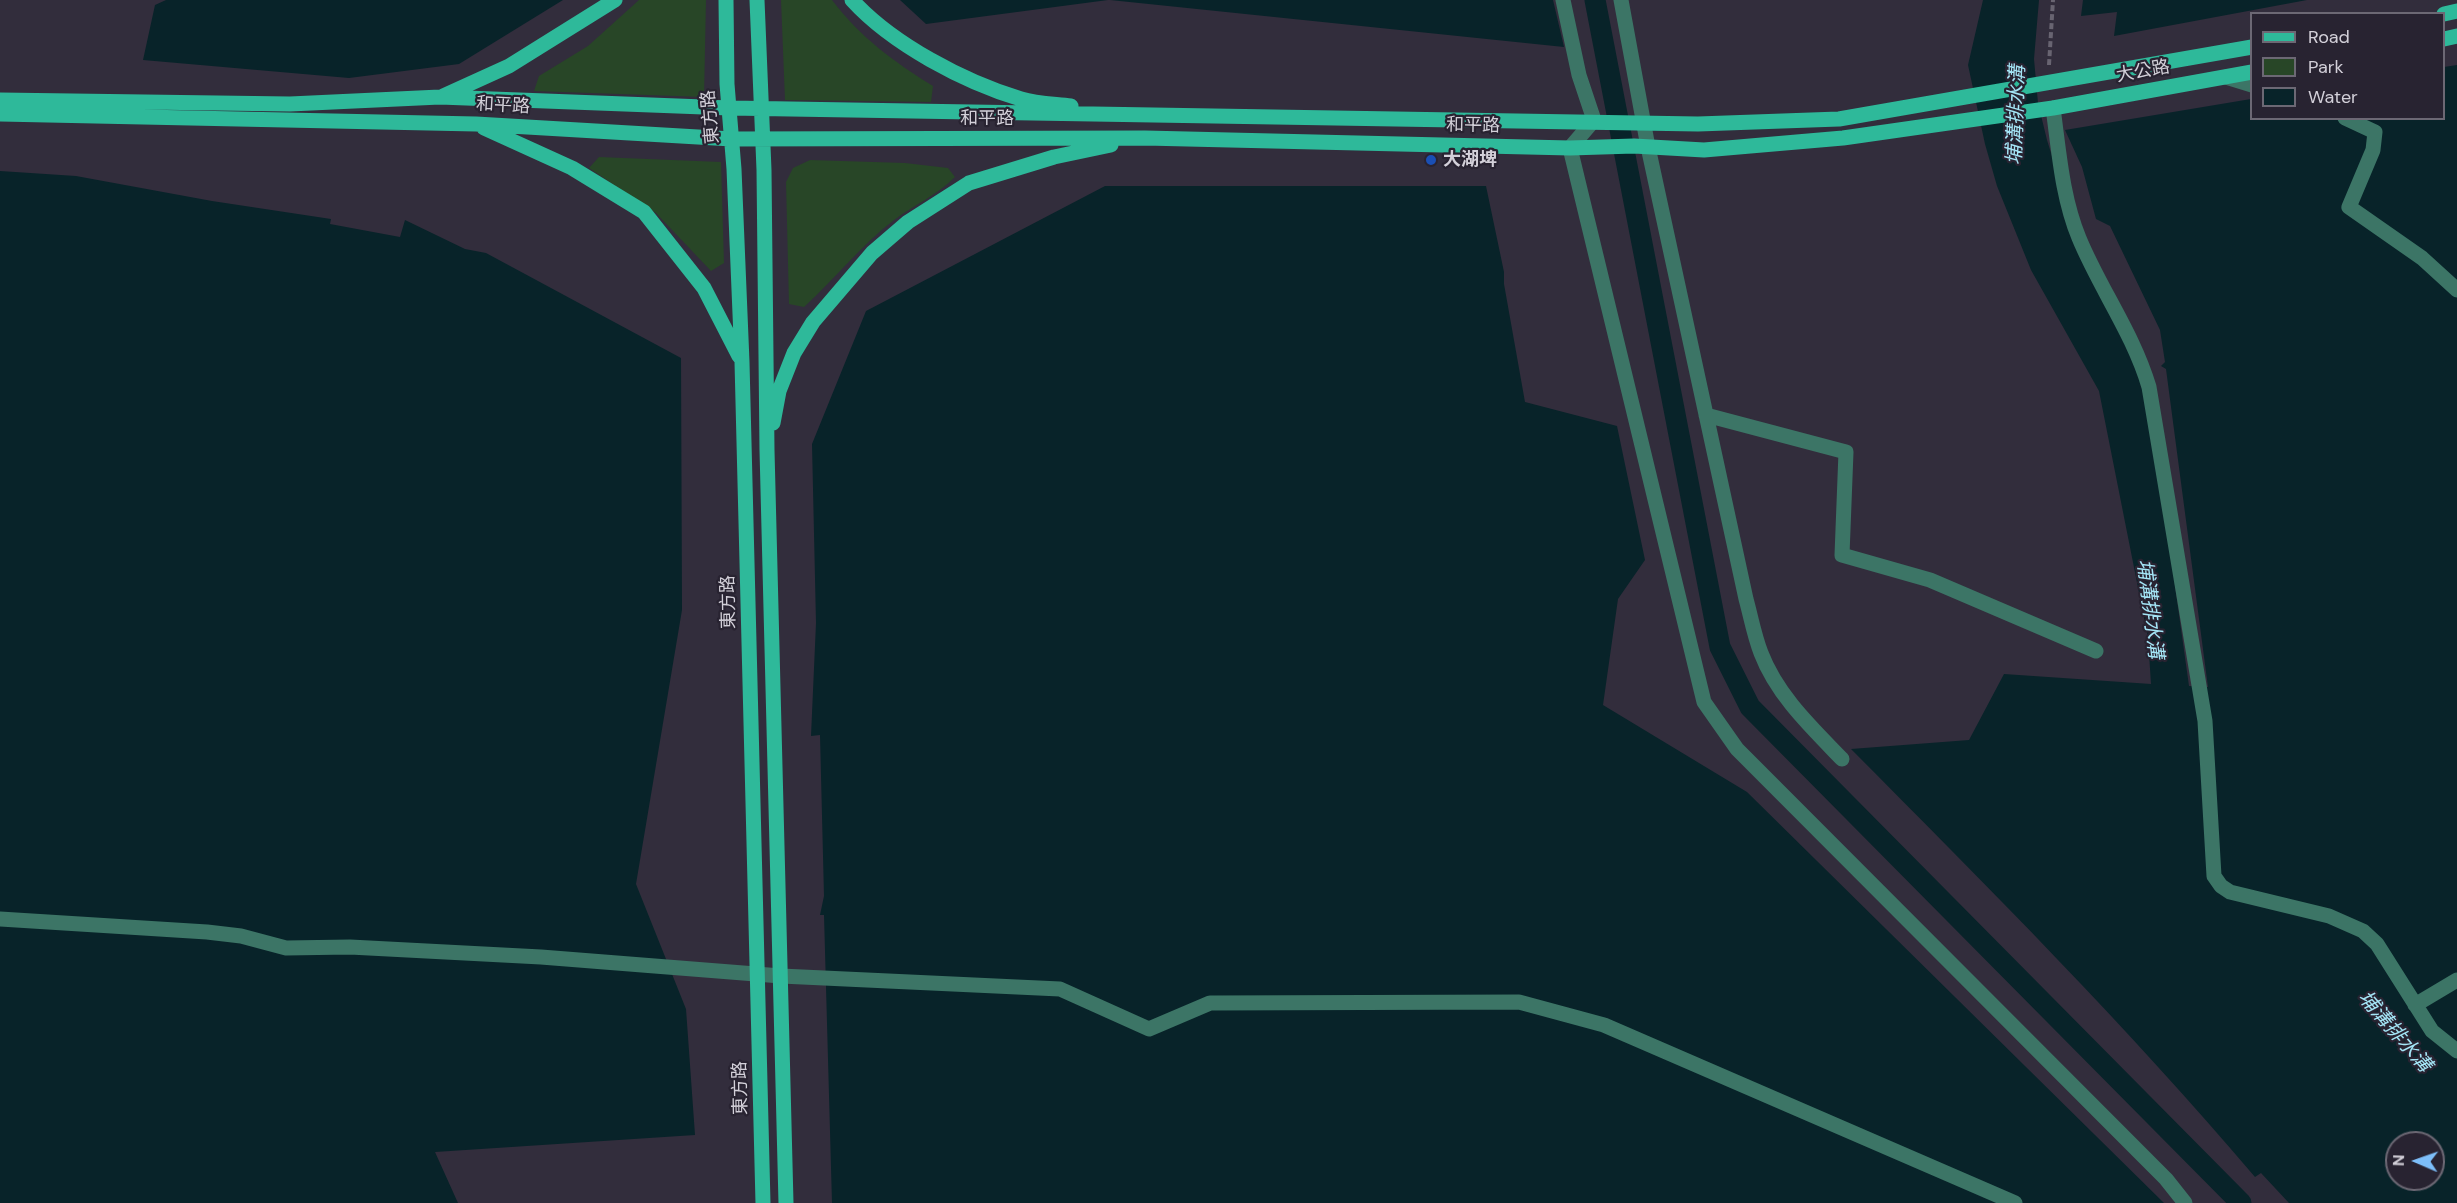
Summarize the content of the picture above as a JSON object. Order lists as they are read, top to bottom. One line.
{"streets":{"main road":["大公路","和平路","東方路"]},"crossings":[["大公路","和平路"],["和平路","東方路"]],"water":["埔溝排水溝"],"places":["大湖埤"],"legend":["Road","Park","Water"],"north":"left"}
